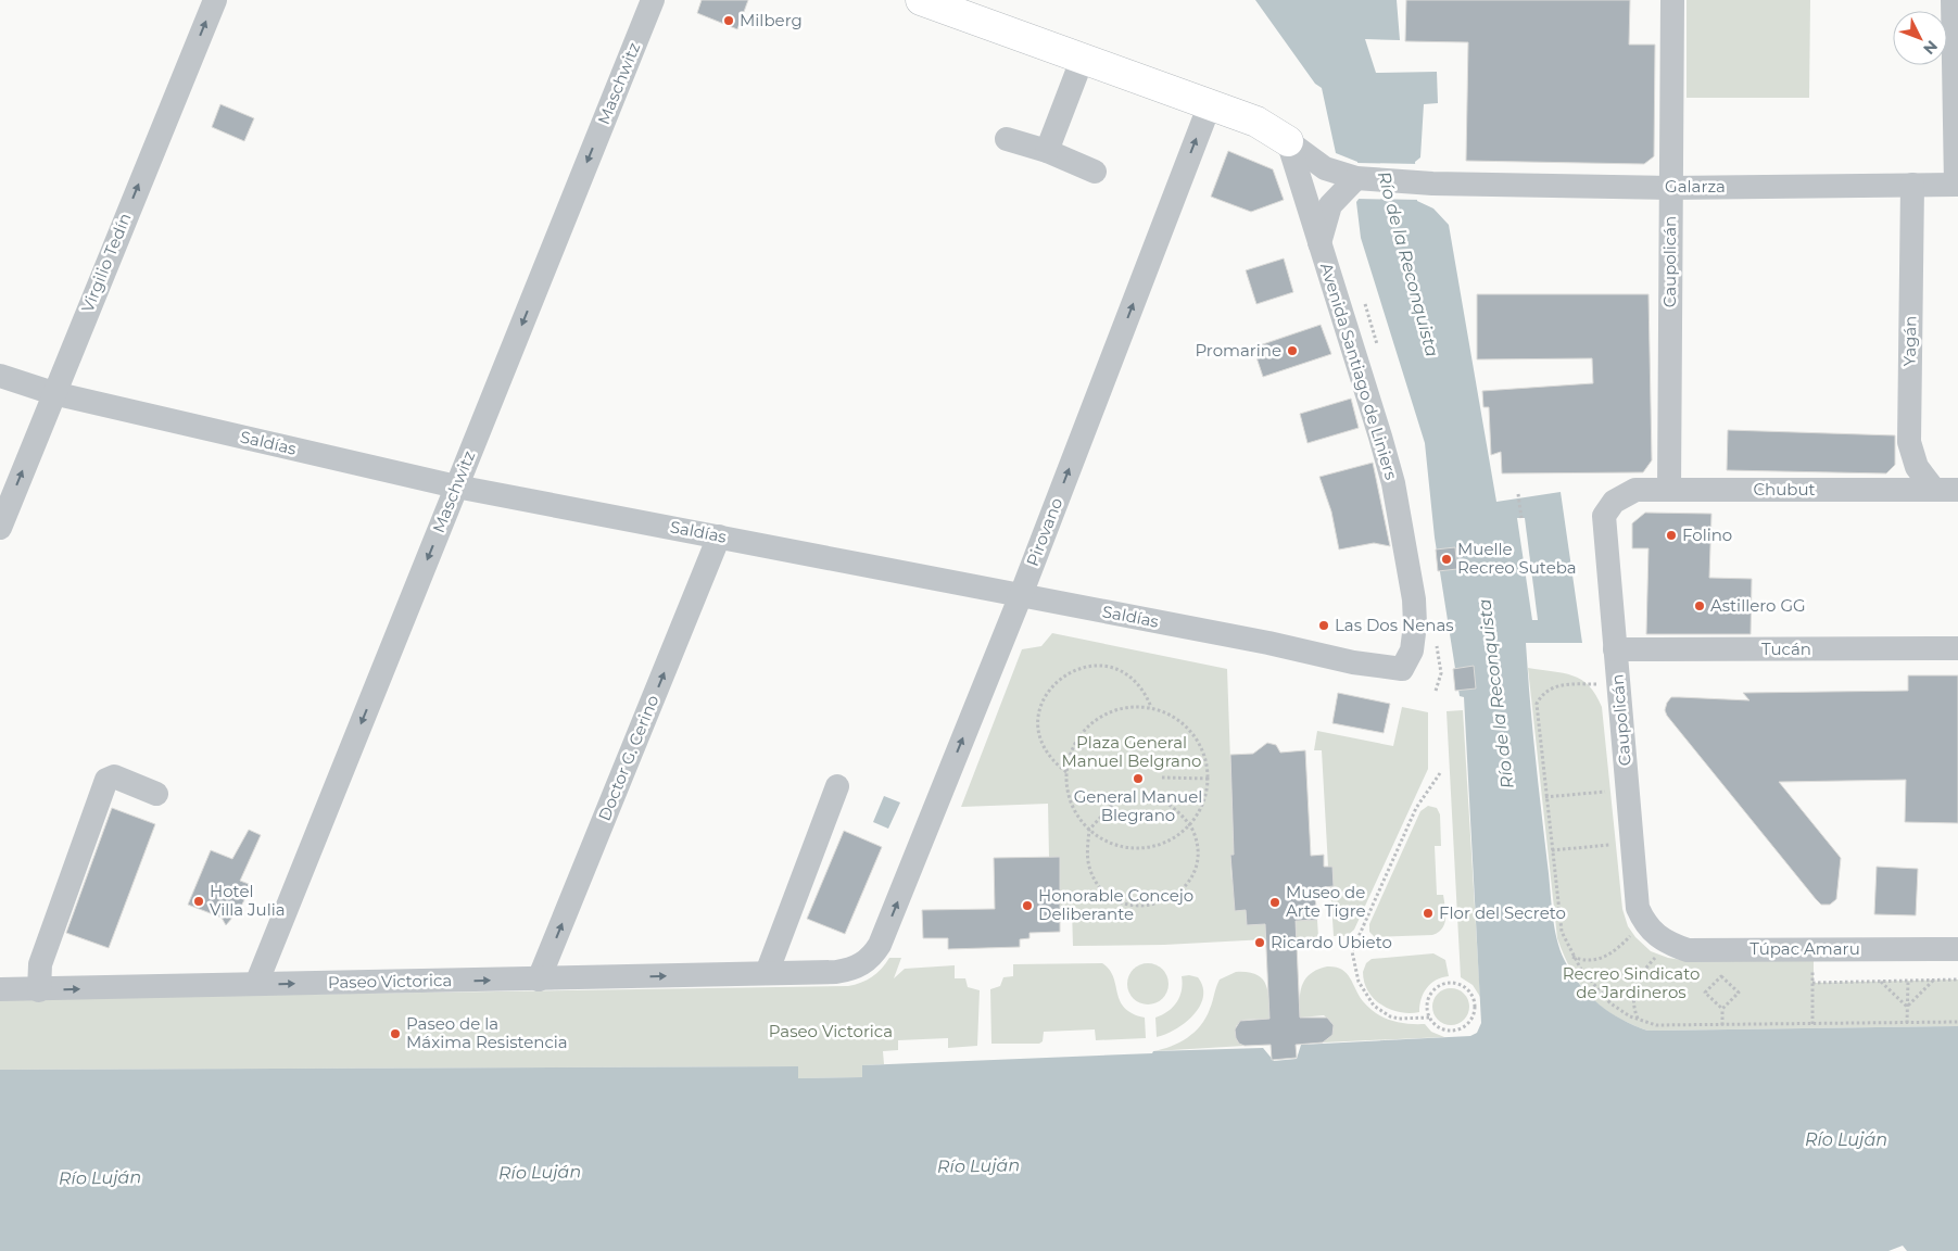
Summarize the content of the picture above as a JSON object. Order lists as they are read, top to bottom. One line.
{"streets":{"street":["Maschwitz","Galarza","Caupolicán","Virgilio Tedín","Yagán","Avenida Santiago de Liniers","Saldías","Chubut","Pirovano","Tucán","Doctor G. Cerino","Túpac Amaru","Paseo Victorica"]},"crossings":[["Maschwitz","Saldías"],["Maschwitz","Paseo Victorica"],["Galarza","Caupolicán"],["Galarza","Yagán"],["Caupolicán","Chubut"],["Caupolicán","Tucán"],["Caupolicán","Túpac Amaru"],["Virgilio Tedín","Saldías"],["Yagán","Chubut"],["Avenida Santiago de Liniers","Saldías"],["Saldías","Pirovano"],["Saldías","Doctor G. Cerino"],["Pirovano","Paseo Victorica"],["Doctor G. Cerino","Paseo Victorica"]],"one_way":["Maschwitz","Virgilio Tedín","Paseo Victorica"],"water":["Río de la Reconquista","Río Luján"],"parks":["Plaza General Manuel Belgrano","Recreo Sindicato de Jardineros","Paseo Victorica"],"places":["Milberg","Promarine","Folino","Muelle Recreo Suteba","Astillero GG","Las Dos Nenas","General Manuel Blegrano","Hotel Villa Julia","Museo de Arte Tigre","Honorable Concejo Deliberante","Flor del Secreto","Ricardo Ubieto","Paseo de la Máxima Resistencia"],"north":"bottom right"}
